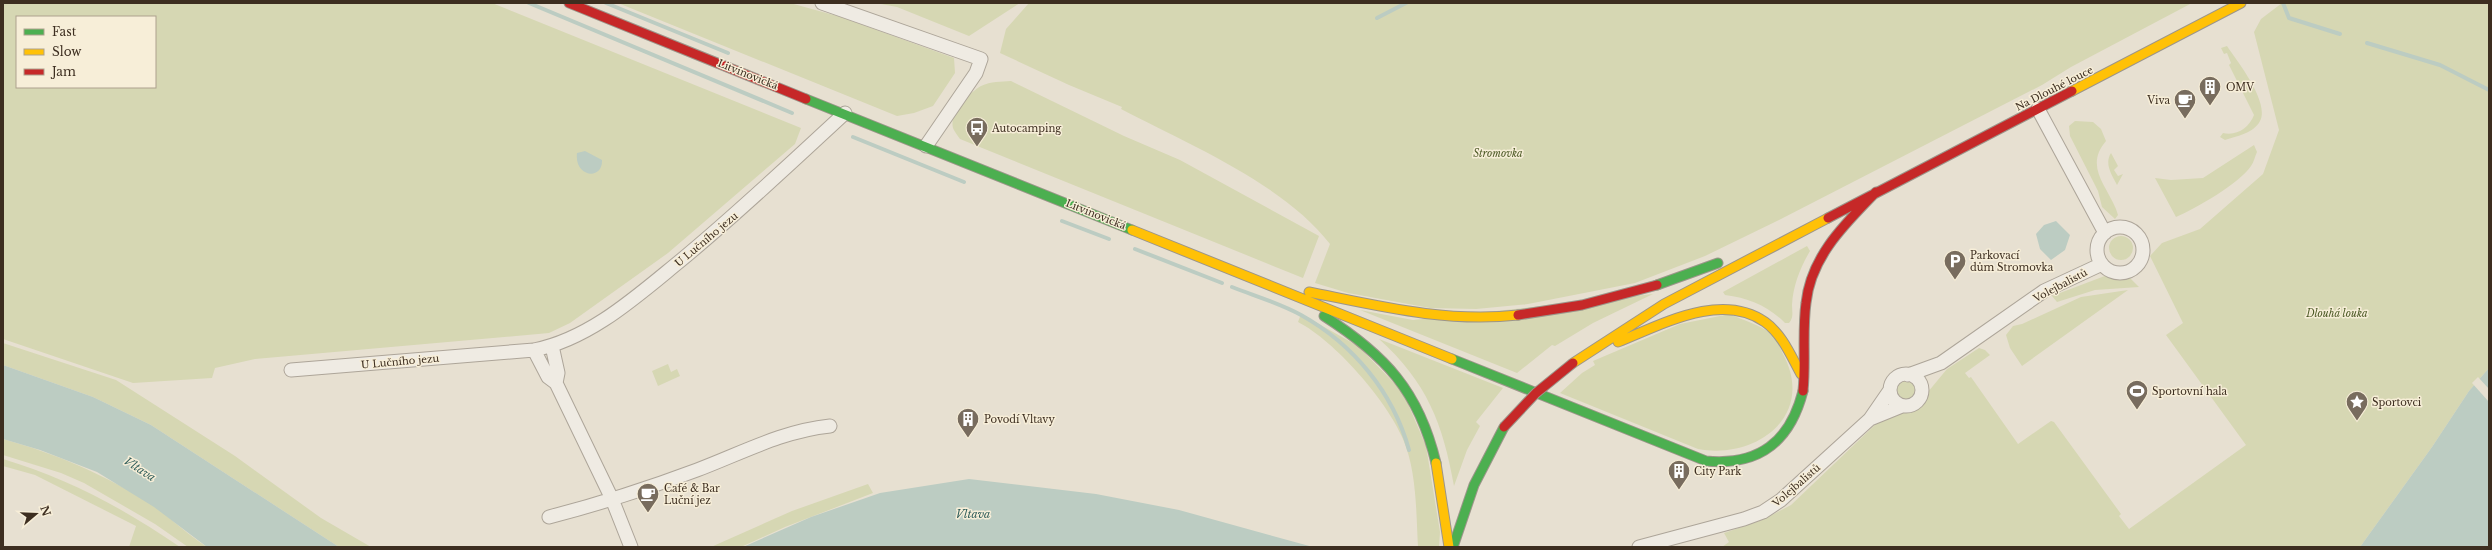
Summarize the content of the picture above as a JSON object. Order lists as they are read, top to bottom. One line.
{"streets":{"main road":["Litvínovická","Na Dlouhé louce"],"street":["U Lučního jezu","Volejbalistů"]},"crossings":[["Litvínovická","U Lučního jezu"]],"water":["Vltava"],"parks":["Stromovka","Dlouhá louka"],"places":{"building":["OMV","Povodí Vltavy","City Park"],"cafe":["Viva","Café & Bar Luční jez"],"bus stop":["Autocamping"],"parking":["Parkovací dům Stromovka"],"sports":["Sportovní hala"],"place":["Sportovci"]},"legend":["Fast","Slow","Jam"],"north":"right"}
